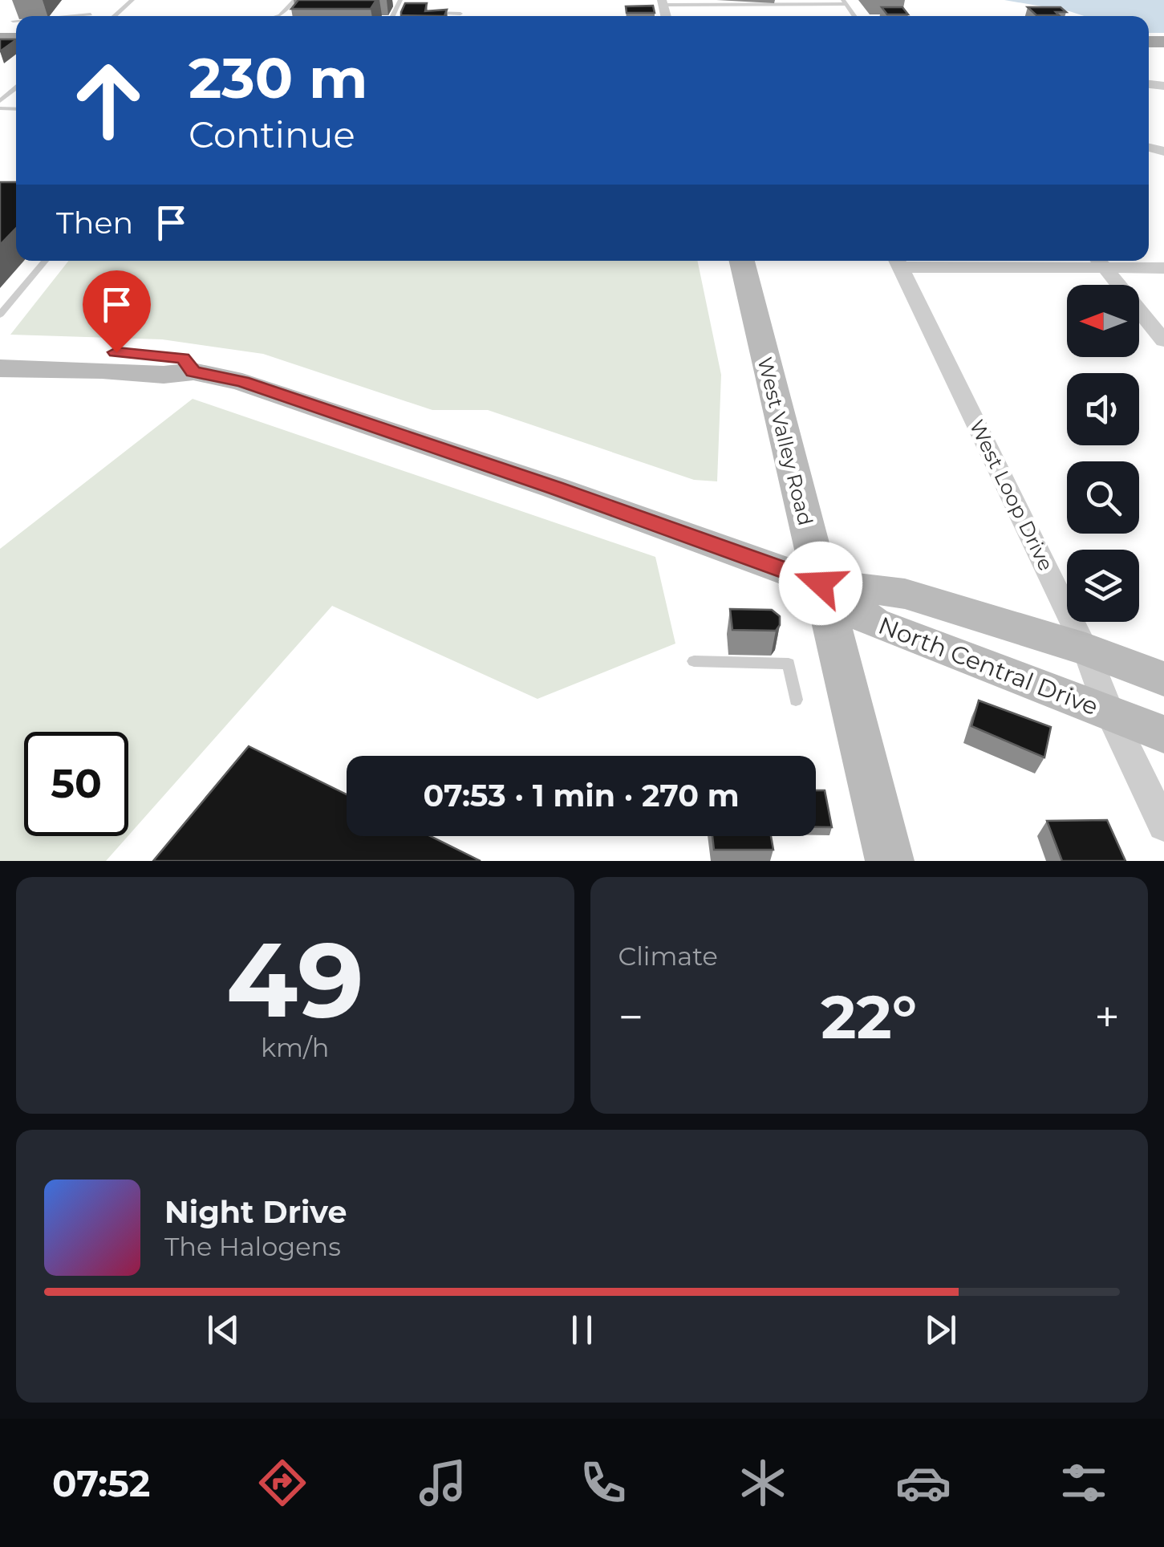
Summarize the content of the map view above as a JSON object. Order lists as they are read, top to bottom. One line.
{"streets":{"main road":["West Valley Road","North Central Drive"],"street":["West Loop Drive"]},"crossings":[["West Valley Road","North Central Drive"],["West Loop Drive","North Central Drive"]],"north":"left","page":{"turn":["230 m","Continue"],"then":"Then","limit":"50","trip":"07:53 · 1 min · 270 m","tile":[["49","km/h"],"Climate"],"heat":["−","22°","+"],"song":["Night Drive","The Halogens"],"tabs":"07:52"}}
